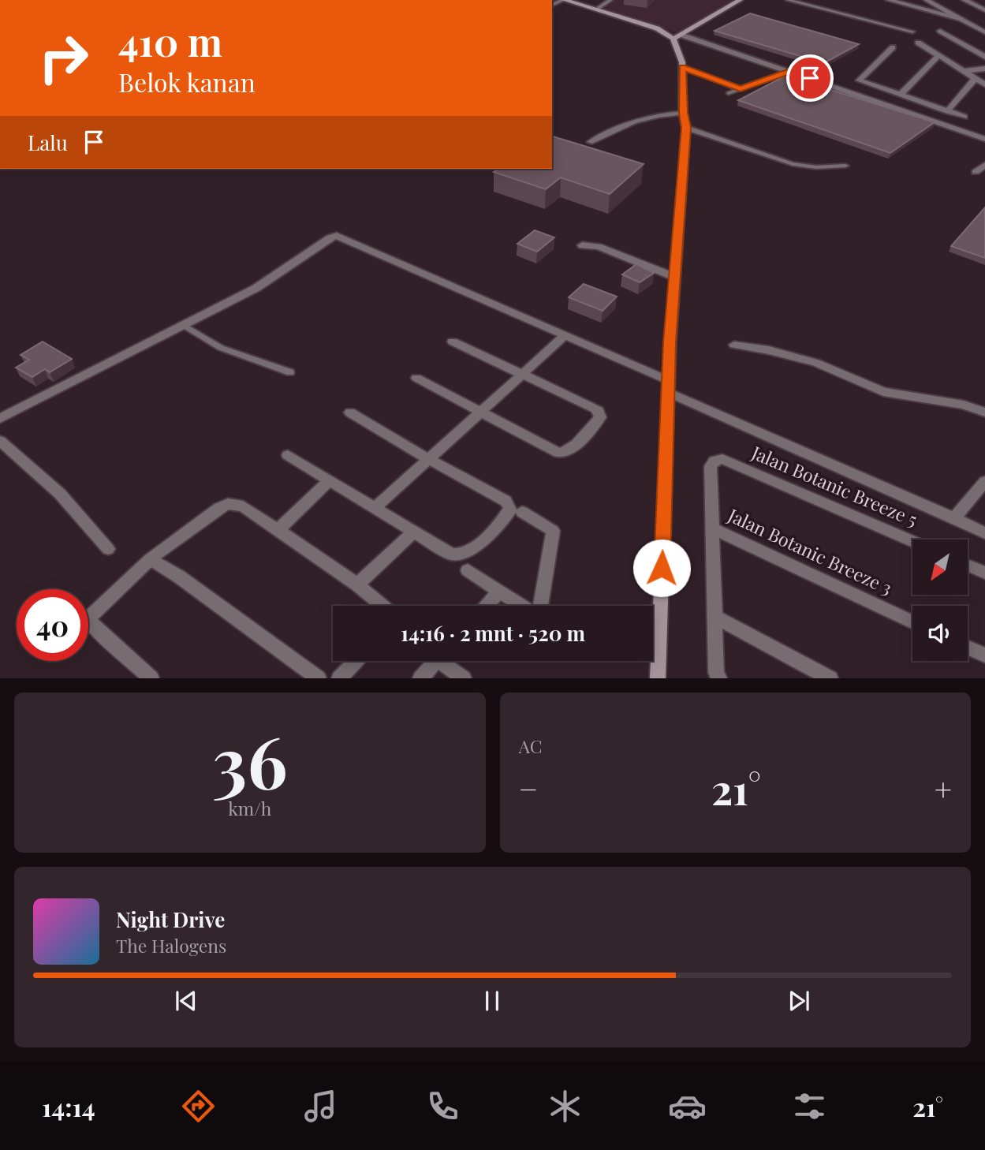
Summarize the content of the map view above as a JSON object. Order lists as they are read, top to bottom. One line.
{"streets":{"street":["Jalan Botanic Breeze 5","Jalan Botanic Breeze 3"]},"crossings":[["Jalan Botanic Breeze 5","Jalan Botanic Breeze 3"]],"north":"bottom left","page":{"turn":["410 m","Belok kanan"],"then":"Lalu","limit":"40","trip":"14:16 · 2 mnt · 520 m","tile":[["36","km/h"],"AC"],"heat":["−","21°","+"],"song":["Night Drive","The Halogens"],"tabs":["14:14","21°"]}}
